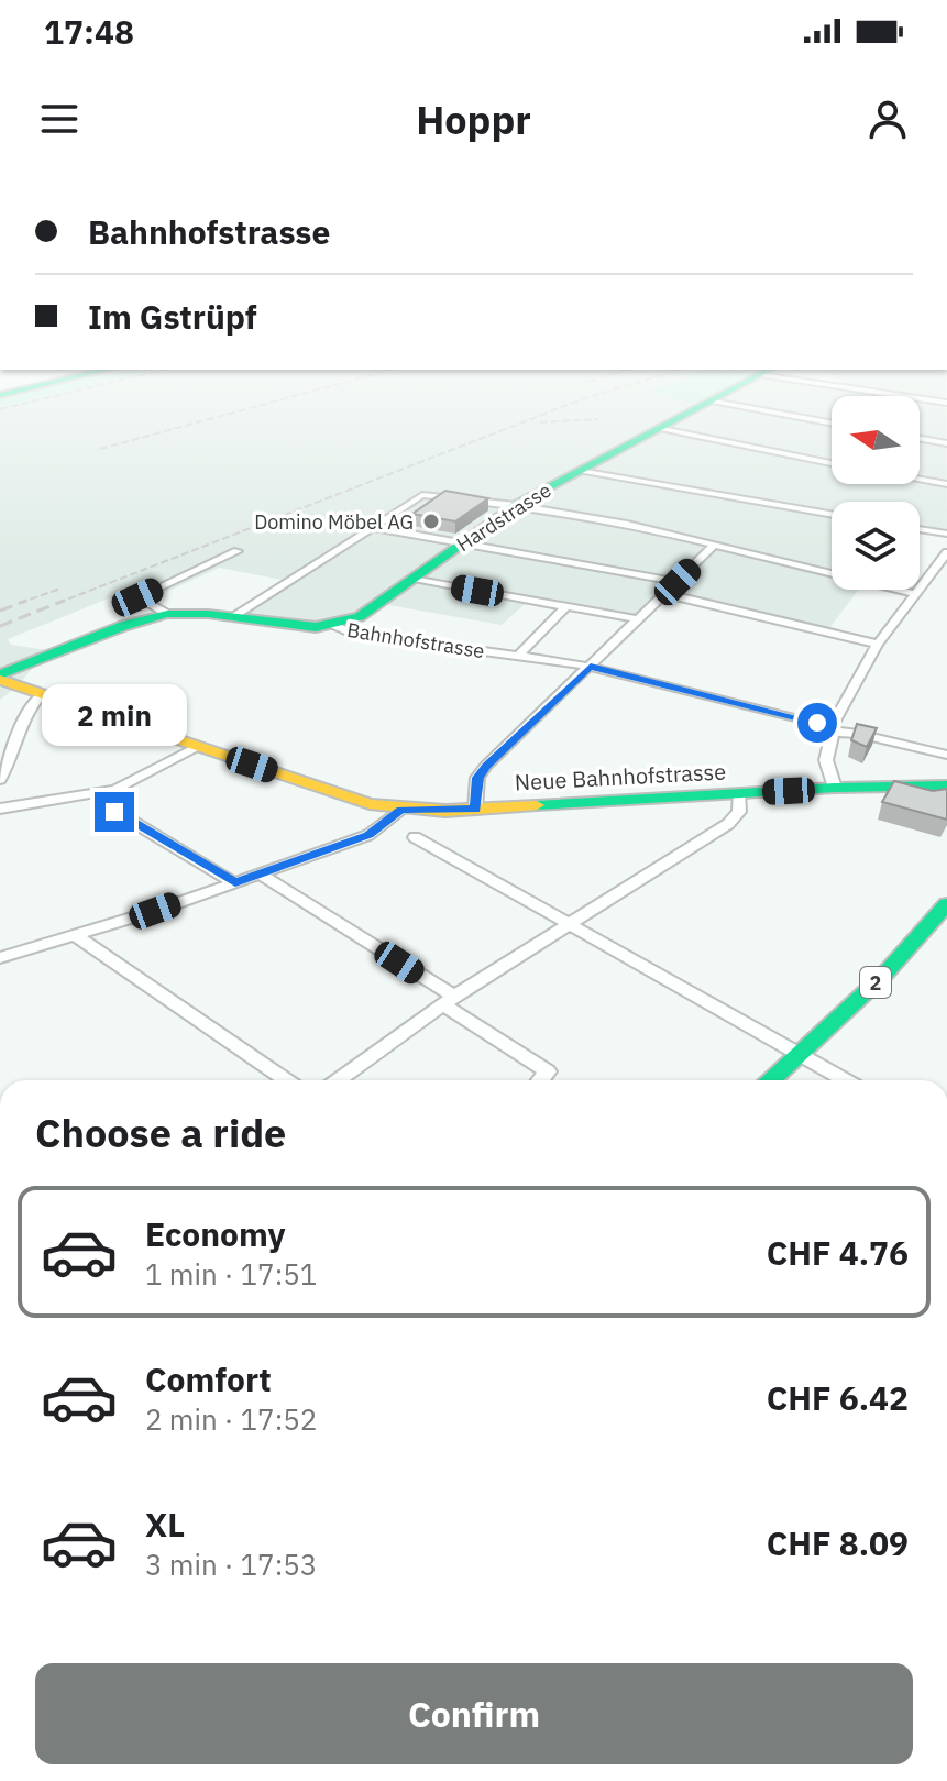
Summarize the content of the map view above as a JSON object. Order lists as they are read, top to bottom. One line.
{"streets":{"main road":["Hardstrasse","Bahnhofstrasse","Neue Bahnhofstrasse","2"]},"crossings":[["Hardstrasse","Bahnhofstrasse"],["Bahnhofstrasse","Neue Bahnhofstrasse"]],"places":["Domino Möbel AG"],"north":"left","page":{"status":"17:48","header":"Hoppr","banner":["Bahnhofstrasse","Im Gstrüpf"],"bubble":"2 min","heading":"Choose a ride","list":[{"name":"Economy","note":"1 min · 17:51","value":"CHF 4.76"},{"name":"Comfort","note":"2 min · 17:52","value":"CHF 6.42"},{"name":"XL","note":"3 min · 17:53","value":"CHF 8.09"}],"buttons":"Confirm"}}
